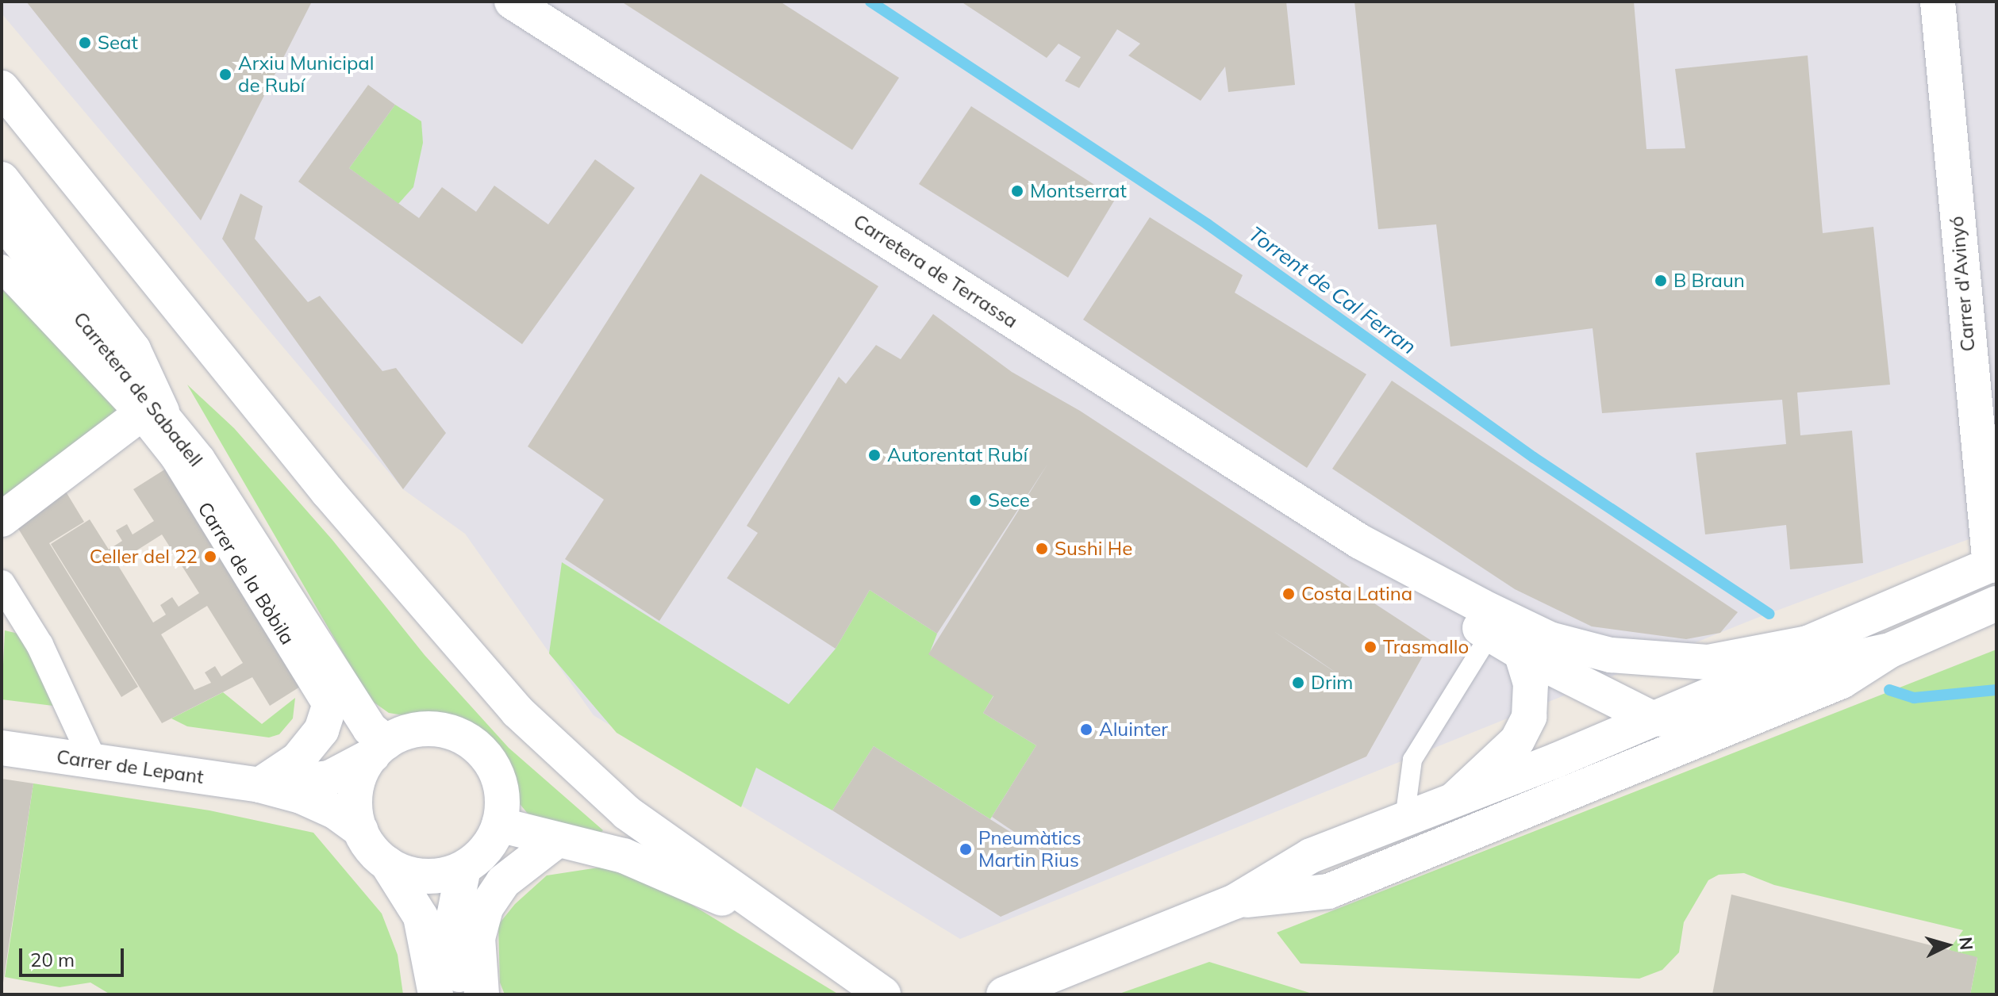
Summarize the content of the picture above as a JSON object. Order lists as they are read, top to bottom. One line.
{"streets":{"street":["Carretera de Terrassa","Carrer d'Avinyó","Carretera de Sabadell","Carrer de la Bòbila","Carrer de Lepant"]},"crossings":[["Carretera de Sabadell","Carrer de la Bòbila"],["Carretera de Sabadell","Carrer de Lepant"]],"water":["Torrent de Cal Ferran"],"places":["Seat","Arxiu Municipal de Rubí","Montserrat","B Braun","Autorentat Rubí","Sece","Sushi He","Celler del 22","Costa Latina","Trasmallo","Drim","Aluinter","Pneumàtics Martin Rius"],"scale_bar":"20 m","north":"right"}
